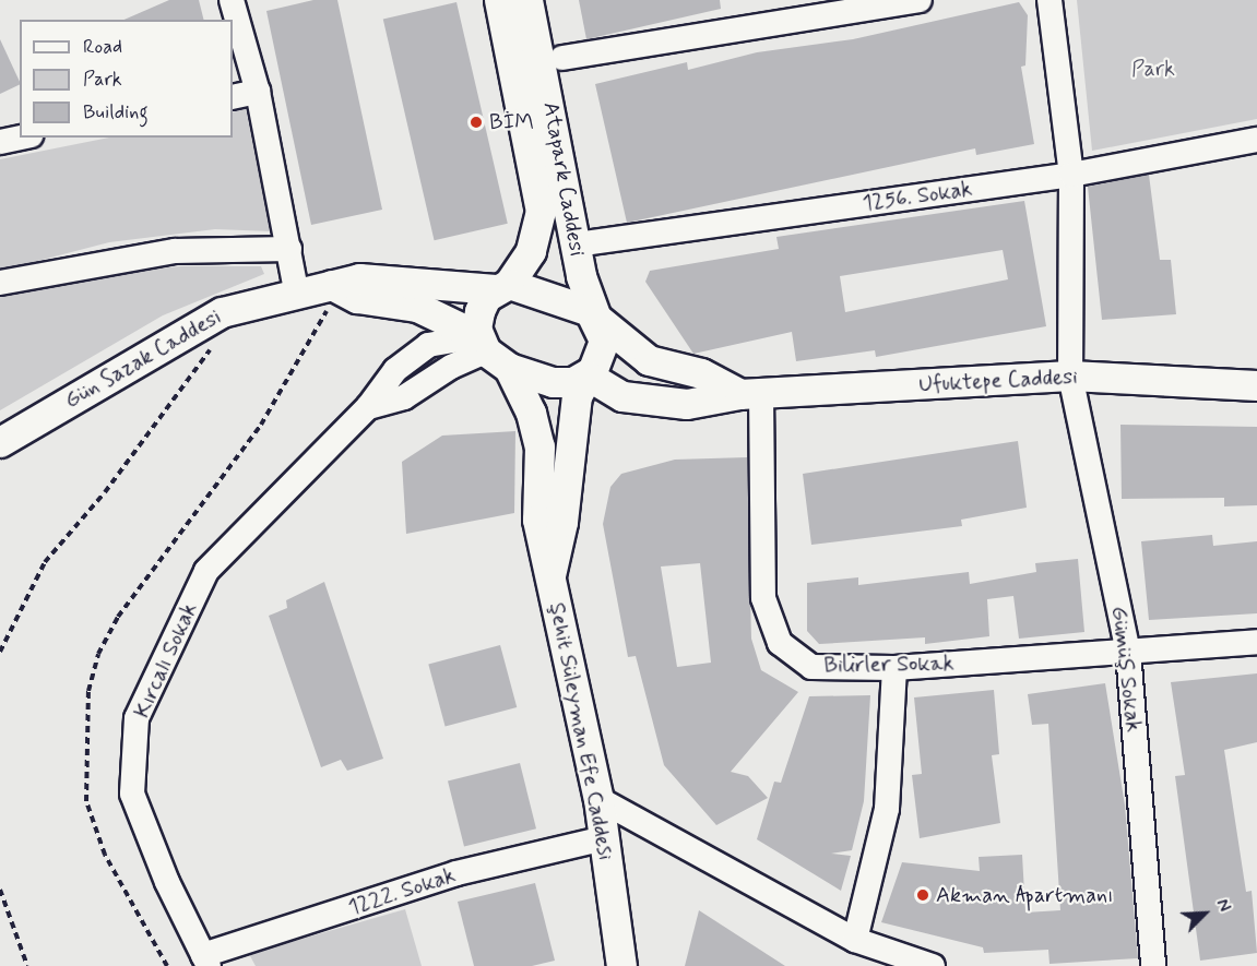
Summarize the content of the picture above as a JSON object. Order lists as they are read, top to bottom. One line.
{"streets":{"street":["Atapark Caddesi","1256. Sokak","Gün Sazak Caddesi","Ufuktepe Caddesi","Kırcalı Sokak","Bilirler Sokak","Gümüş Sokak","Şehit Süleyman Efe Caddesi","1222. Sokak"]},"crossings":[["Atapark Caddesi","1256. Sokak"],["Atapark Caddesi","Gün Sazak Caddesi"],["Atapark Caddesi","Ufuktepe Caddesi"],["Atapark Caddesi","Kırcalı Sokak"],["Atapark Caddesi","Şehit Süleyman Efe Caddesi"],["1256. Sokak","Gümüş Sokak"],["Gün Sazak Caddesi","Ufuktepe Caddesi"],["Gün Sazak Caddesi","Kırcalı Sokak"],["Gün Sazak Caddesi","Şehit Süleyman Efe Caddesi"],["Ufuktepe Caddesi","Kırcalı Sokak"],["Ufuktepe Caddesi","Bilirler Sokak"],["Ufuktepe Caddesi","Gümüş Sokak"],["Ufuktepe Caddesi","Şehit Süleyman Efe Caddesi"],["Kırcalı Sokak","Şehit Süleyman Efe Caddesi"],["Kırcalı Sokak","1222. Sokak"],["Bilirler Sokak","Gümüş Sokak"],["Şehit Süleyman Efe Caddesi","1222. Sokak"]],"parks":["Park"],"places":["BİM","Akman Apartmanı"],"legend":["Road","Park","Building"],"north":"top right"}
